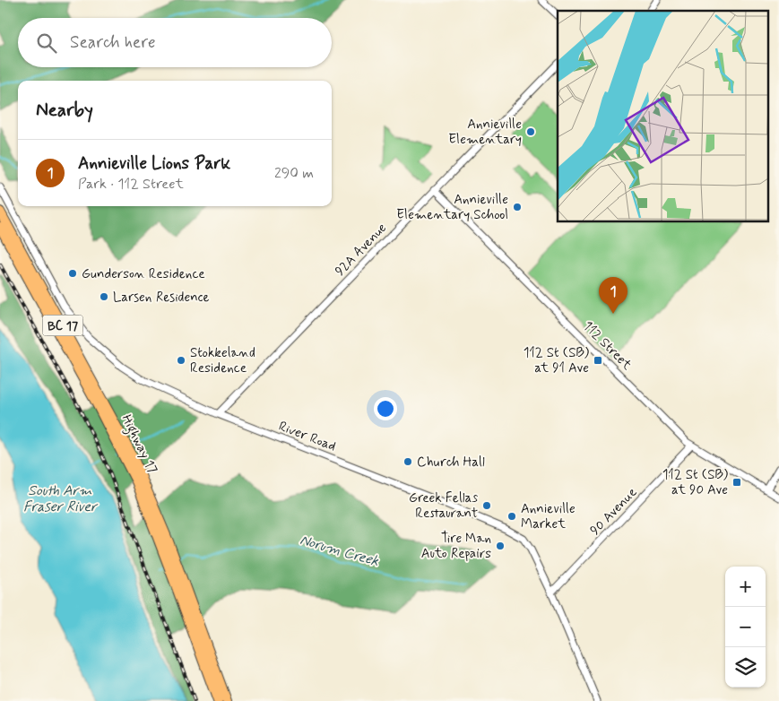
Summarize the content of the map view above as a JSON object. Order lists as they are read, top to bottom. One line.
{"streets":{"highway":["BC 17","Highway 17"],"street":["92A Avenue","112 Street","River Road","90 Avenue"]},"crossings":[["92A Avenue","112 Street"],["92A Avenue","River Road"],["112 Street","90 Avenue"],["River Road","90 Avenue"]],"water":["South Arm Fraser River","Norum Creek"],"places":{"other":["Annieville Elementary","Annieville Elementary School","Gunderson Residence","Larsen Residence","Stokkeland Residence","Church Hall","Greek Fellas Restaurant","Annieville Market","Tire Man Auto Repairs"],"transit":["112 St (SB) at 91 Ave","112 St (SB) at 90 Ave"]},"page":{"search":"Search here","heading":"Nearby","list":[{"mark":"1","name":"Annieville Lions Park","note":"Park · 112 Street","value":"290 m"}],"pins":"1","map_buttons":["+","−"]}}
